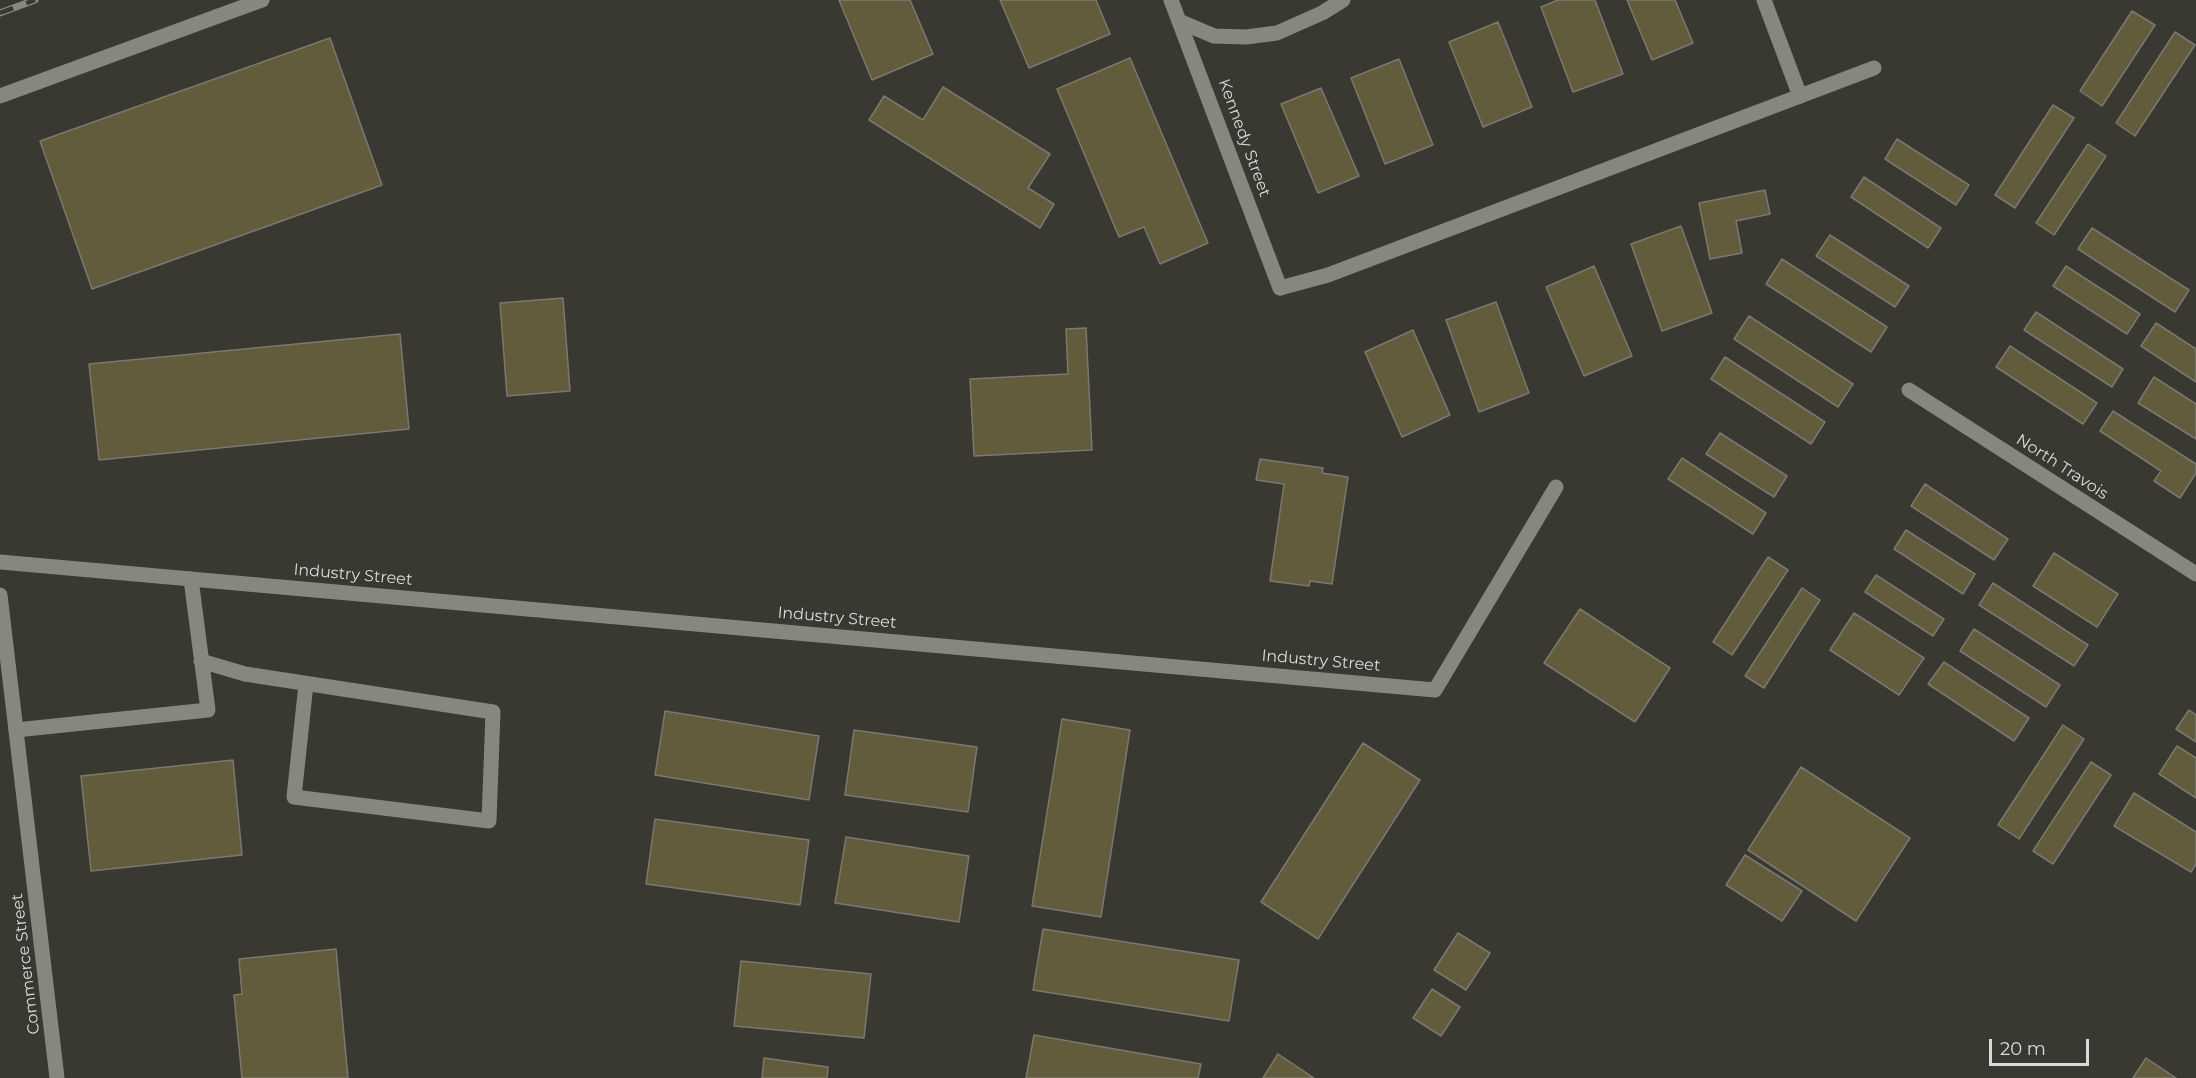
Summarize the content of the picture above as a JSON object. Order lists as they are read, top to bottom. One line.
{"streets":{"street":["Kennedy Street","North Travois","Industry Street","Commerce Street"]},"scale_bar":"20 m"}
